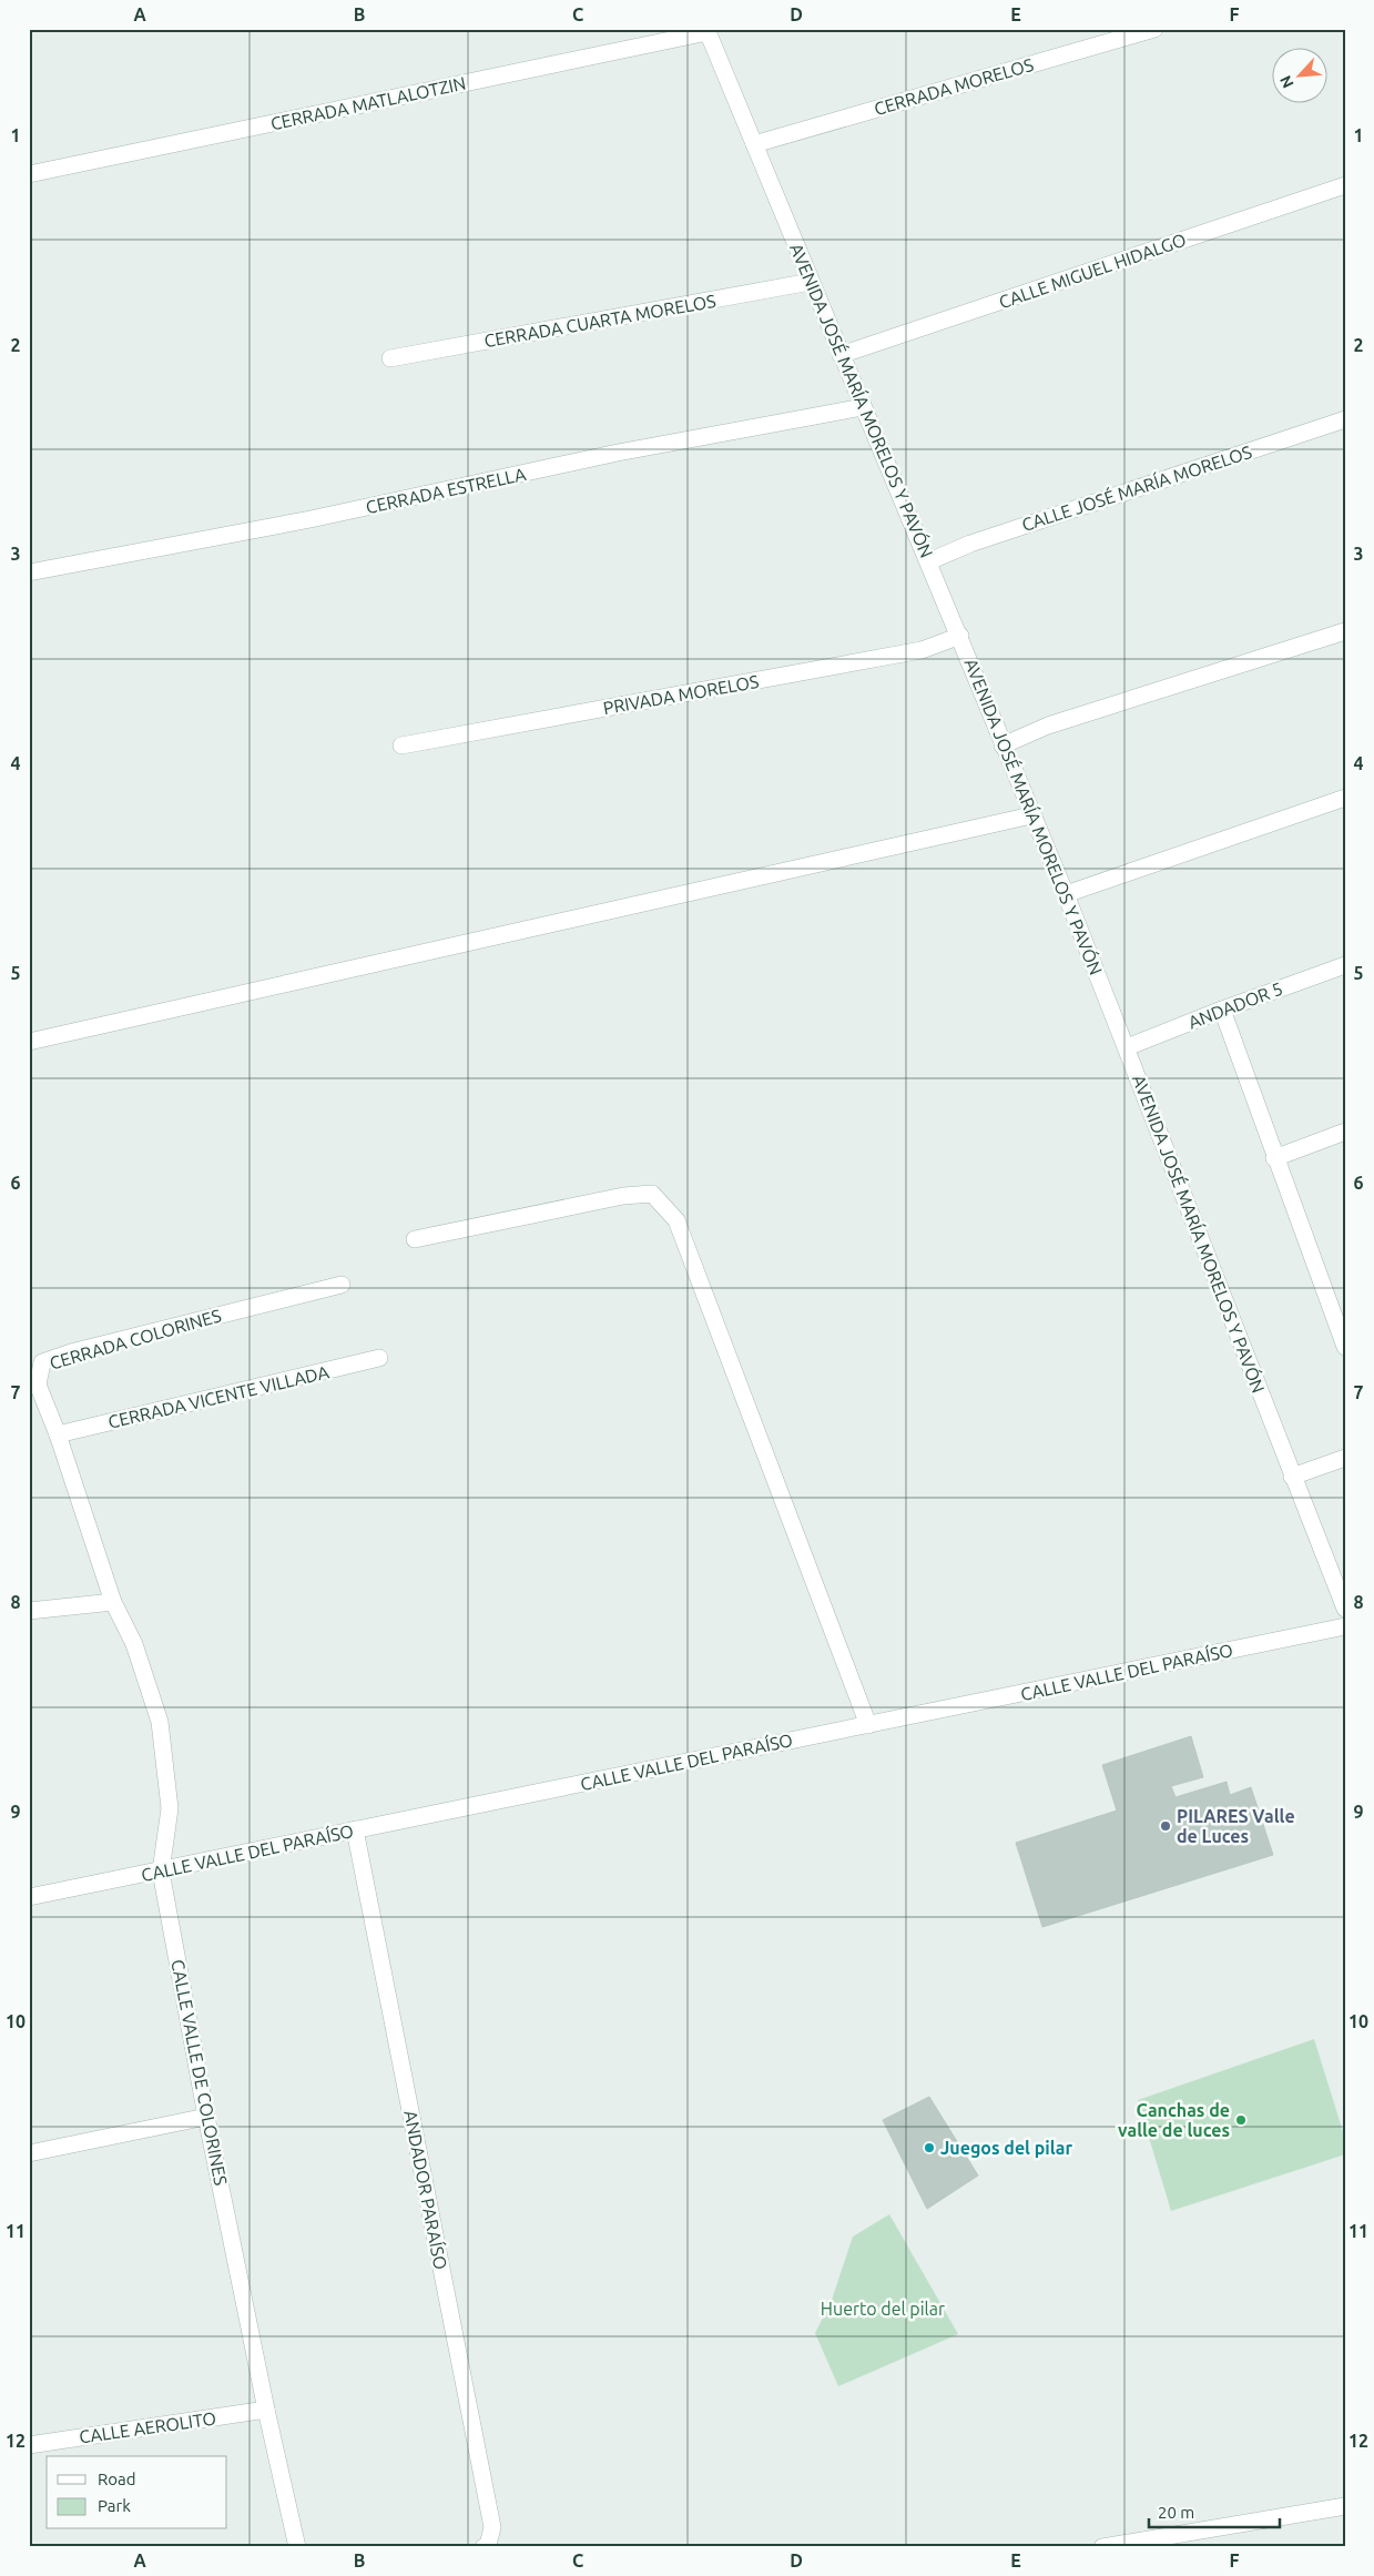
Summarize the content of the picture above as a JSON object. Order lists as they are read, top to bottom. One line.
{"streets":{"street":["CERRADA MORELOS","CERRADA MATLALOTZIN","CALLE MIGUEL HIDALGO","CERRADA CUARTA MORELOS","AVENIDA JOSÉ MARÍA MORELOS Y PAVÓN","CALLE JOSÉ MARÍA MORELOS","CERRADA ESTRELLA","PRIVADA MORELOS","ANDADOR 5","CERRADA COLORINES","CERRADA VICENTE VILLADA","CALLE VALLE DEL PARAÍSO","CALLE VALLE DE COLORINES","ANDADOR PARAÍSO","CALLE AEROLITO"]},"crossings":[["CERRADA MORELOS","AVENIDA JOSÉ MARÍA MORELOS Y PAVÓN"],["CERRADA MATLALOTZIN","AVENIDA JOSÉ MARÍA MORELOS Y PAVÓN"],["CALLE MIGUEL HIDALGO","AVENIDA JOSÉ MARÍA MORELOS Y PAVÓN"],["CERRADA CUARTA MORELOS","AVENIDA JOSÉ MARÍA MORELOS Y PAVÓN"],["AVENIDA JOSÉ MARÍA MORELOS Y PAVÓN","CALLE JOSÉ MARÍA MORELOS"],["AVENIDA JOSÉ MARÍA MORELOS Y PAVÓN","CERRADA ESTRELLA"],["AVENIDA JOSÉ MARÍA MORELOS Y PAVÓN","PRIVADA MORELOS"],["AVENIDA JOSÉ MARÍA MORELOS Y PAVÓN","ANDADOR 5"],["CERRADA COLORINES","CERRADA VICENTE VILLADA"],["CERRADA COLORINES","CALLE VALLE DE COLORINES"],["CALLE VALLE DEL PARAÍSO","CALLE VALLE DE COLORINES"],["CALLE VALLE DEL PARAÍSO","ANDADOR PARAÍSO"],["CALLE VALLE DE COLORINES","CALLE AEROLITO"]],"parks":["Huerto del pilar"],"places":["PILARES Valle de Luces","Canchas de valle de luces","Juegos del pilar"],"legend":["Road","Park"],"scale_bar":"20 m","north":"bottom left","grid":{"columns":["A","B","C","D","E","F"],"rows":["1","2","3","4","5","6","7","8","9","10","11","12"]}}
